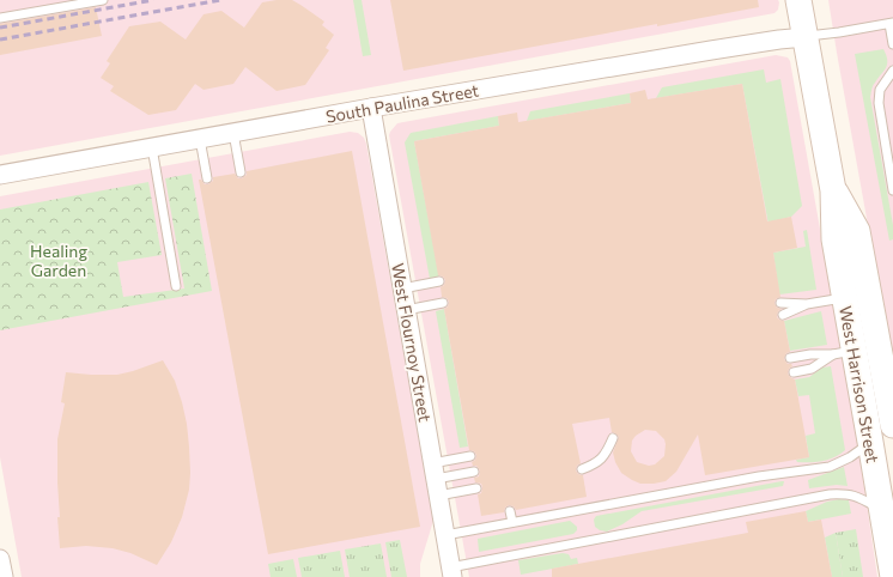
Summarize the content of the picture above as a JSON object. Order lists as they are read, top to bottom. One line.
{"streets":{"main road":["West Harrison Street"],"street":["South Paulina Street","West Flournoy Street"]},"crossings":[["South Paulina Street","West Flournoy Street"],["South Paulina Street","West Harrison Street"]],"parks":["Healing Garden"]}
